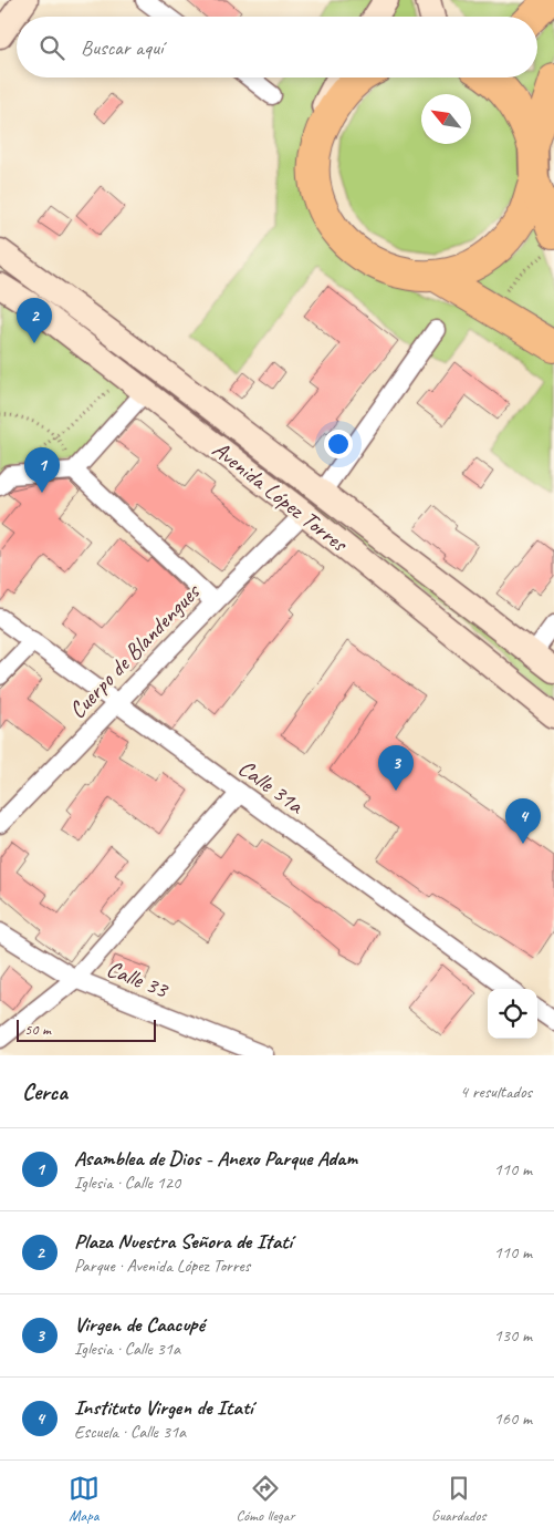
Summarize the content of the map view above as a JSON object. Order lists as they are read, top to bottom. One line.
{"streets":{"main road":["Avenida López Torres"],"street":["Cuerpo de Blandengues","Calle 31a","Calle 33"]},"crossings":[["Avenida López Torres","Cuerpo de Blandengues"],["Cuerpo de Blandengues","Calle 31a"]],"scale_bar":"50 m","north":"top left","page":{"search":"Buscar aquí","pins":["2","1","3","4"],"scale":"50 m","heading":["Cerca","4 resultados"],"list":[{"mark":"1","name":"Asamblea de Dios - Anexo Parque Adam","note":"Iglesia · Calle 120","value":"110 m"},{"mark":"2","name":"Plaza Nuestra Señora de Itatí","note":"Parque · Avenida López Torres","value":"110 m"},{"mark":"3","name":"Virgen de Caacupé","note":"Iglesia · Calle 31a","value":"130 m"},{"mark":"4","name":"Instituto Virgen de Itatí","note":"Escuela · Calle 31a","value":"160 m"}],"nav":["Mapa","Cómo llegar","Guardados"]}}
